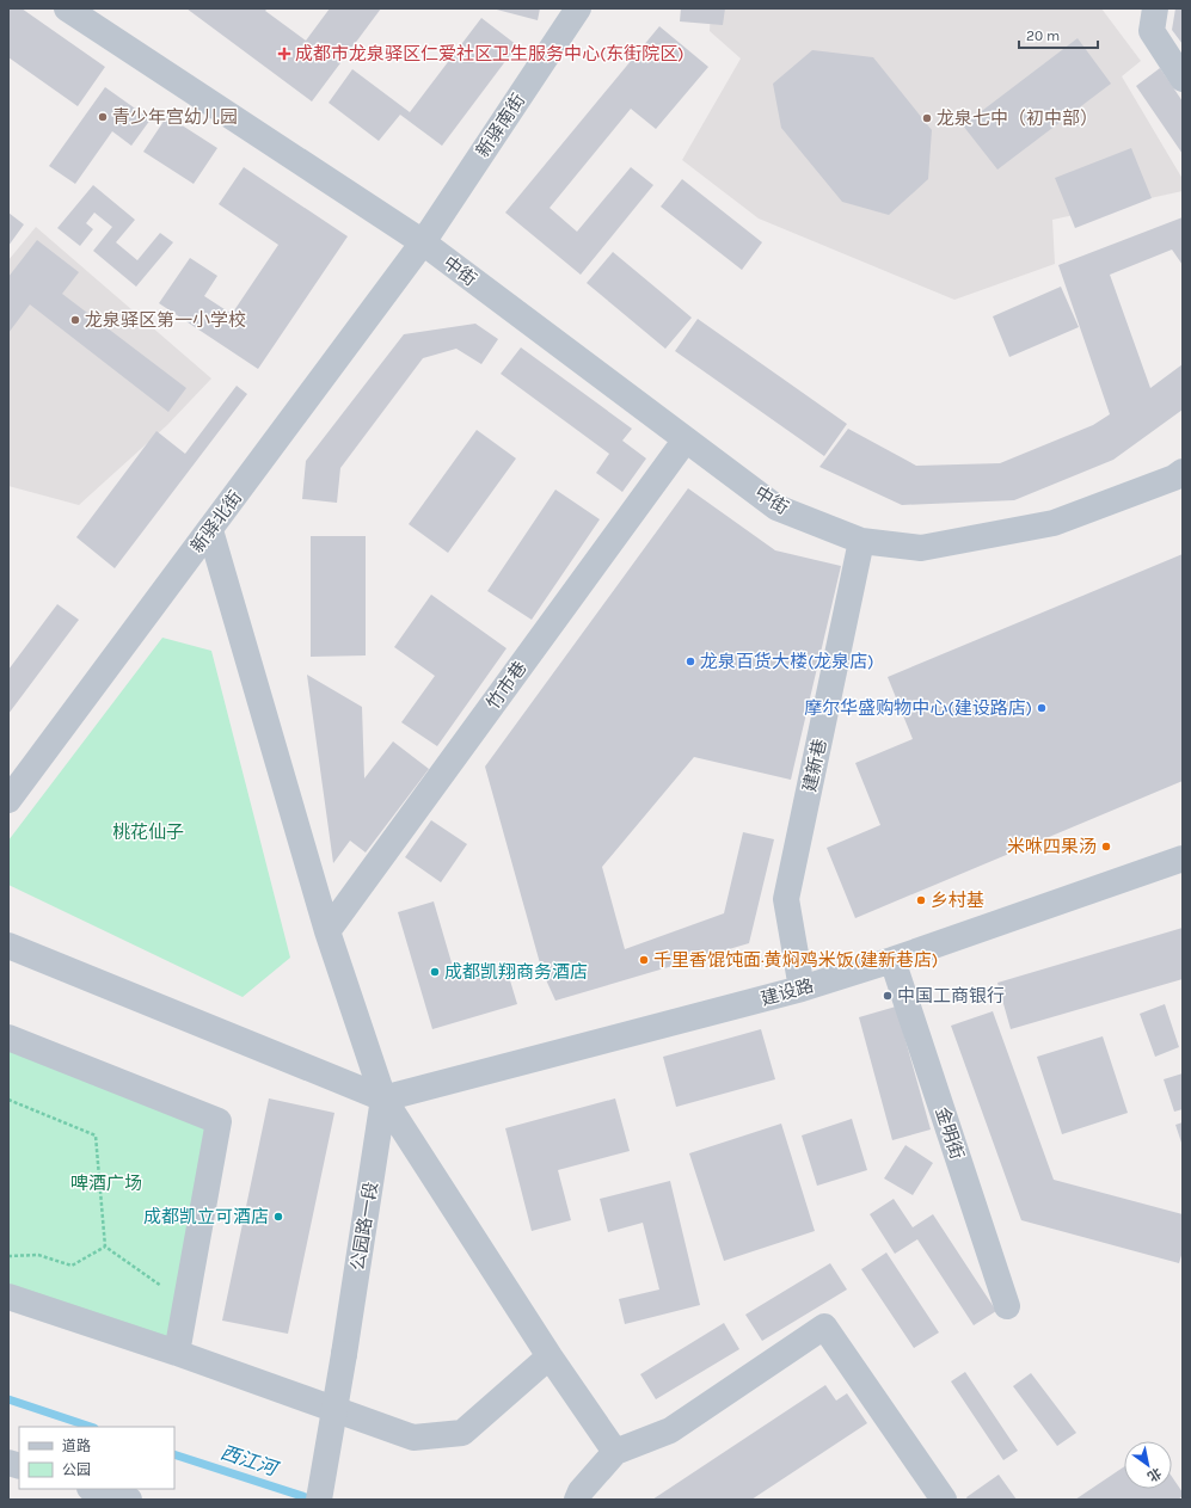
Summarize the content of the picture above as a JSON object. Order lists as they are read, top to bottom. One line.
{"streets":{"street":["新驿南街","中街","新驿北街","竹市巷","建新巷","建设路","金明街","公园路一段"]},"crossings":[["新驿南街","中街"],["新驿南街","新驿北街"],["中街","新驿北街"],["中街","竹市巷"],["中街","建新巷"],["建新巷","建设路"],["建设路","金明街"],["建设路","公园路一段"]],"water":["西江河"],"parks":["桃花仙子","啤酒广场"],"places":{"health":["成都市龙泉驿区仁爱社区卫生服务中心(东街院区)"],"other":["青少年宫幼儿园","龙泉七中（初中部）","龙泉驿区第一小学校","龙泉百货大楼(龙泉店)","摩尔华盛购物中心(建设路店)","米咻四果汤","乡村基","千里香馄饨面·黄焖鸡米饭(建新巷店)","成都凯翔商务酒店","中国工商银行","成都凯立可酒店"]},"legend":["道路","公园"],"scale_bar":"20 m","north":"bottom right"}
